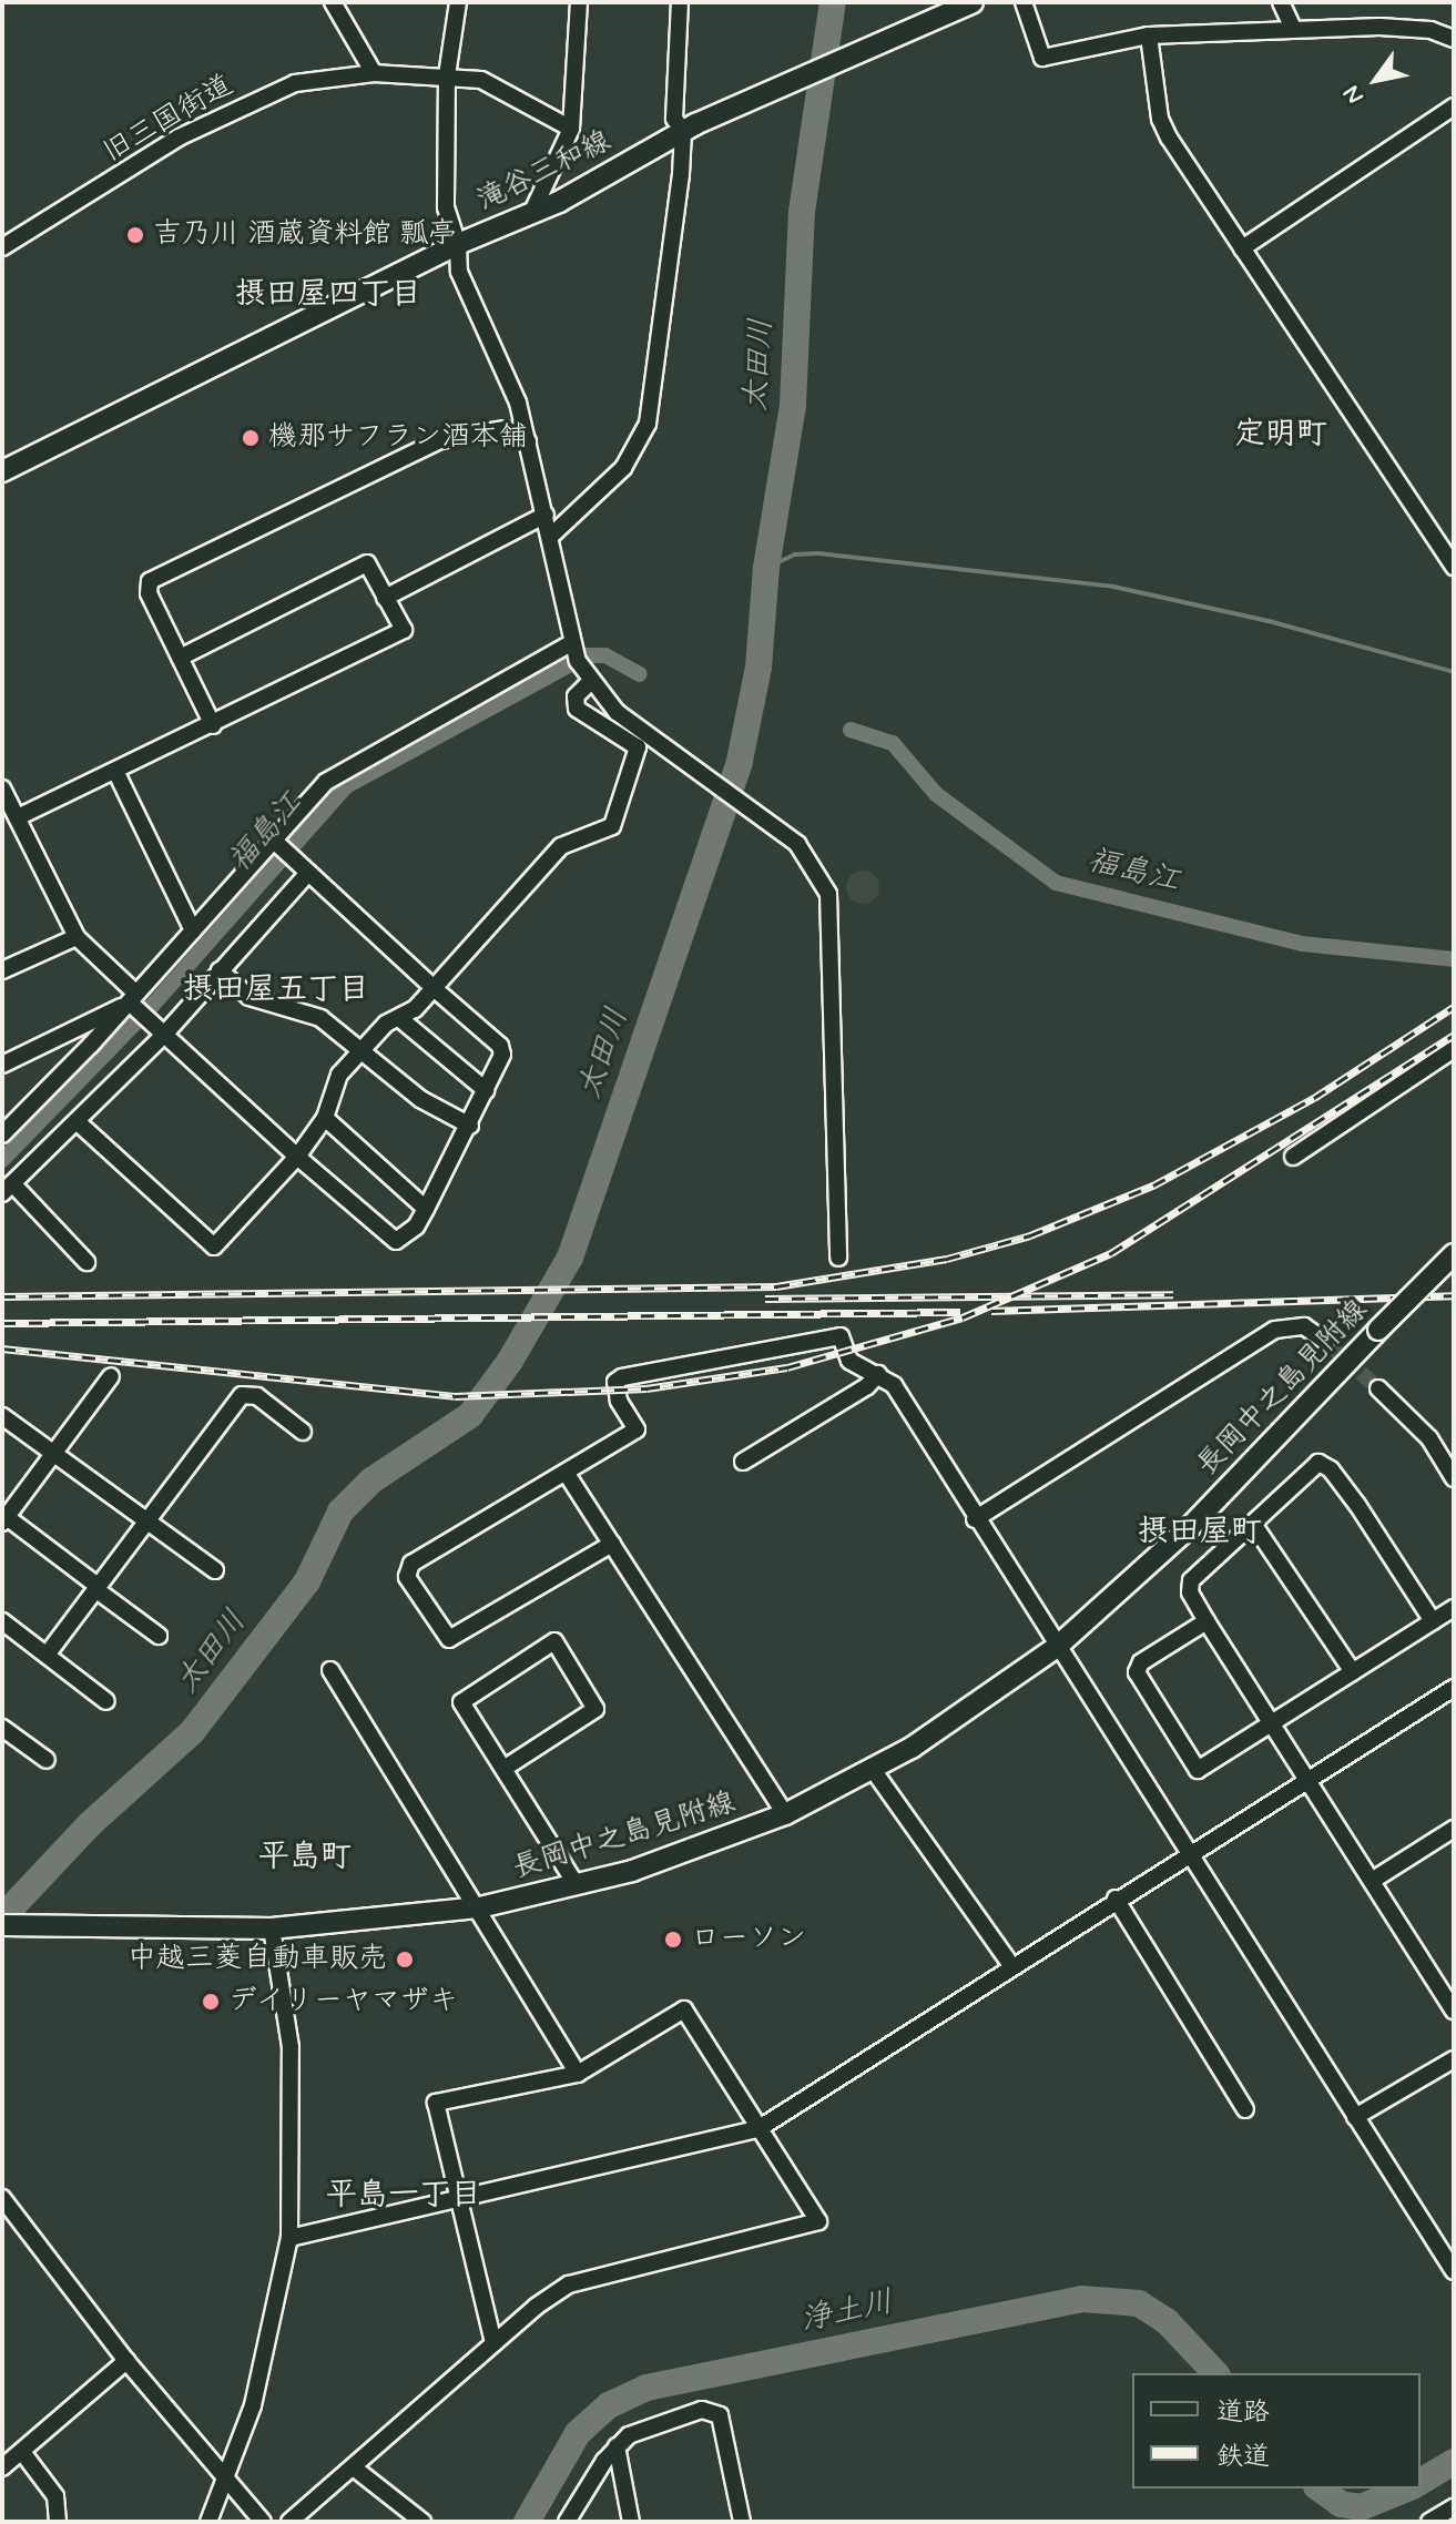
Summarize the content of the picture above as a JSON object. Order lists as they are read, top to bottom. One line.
{"streets":{"main road":["滝谷三和線","長岡中之島見附線"],"street":["旧三国街道"]},"districts":["摂田屋四丁目","定明町","摂田屋五丁目","摂田屋町","平島町","平島一丁目"],"water":["太田川","福島江","浄土川"],"places":["吉乃川 酒蔵資料館 瓢亭","機那サフラン酒本舗","ローソン","中越三菱自動車販売","デイリーヤマザキ"],"legend":["道路","鉄道"],"north":"bottom left"}
